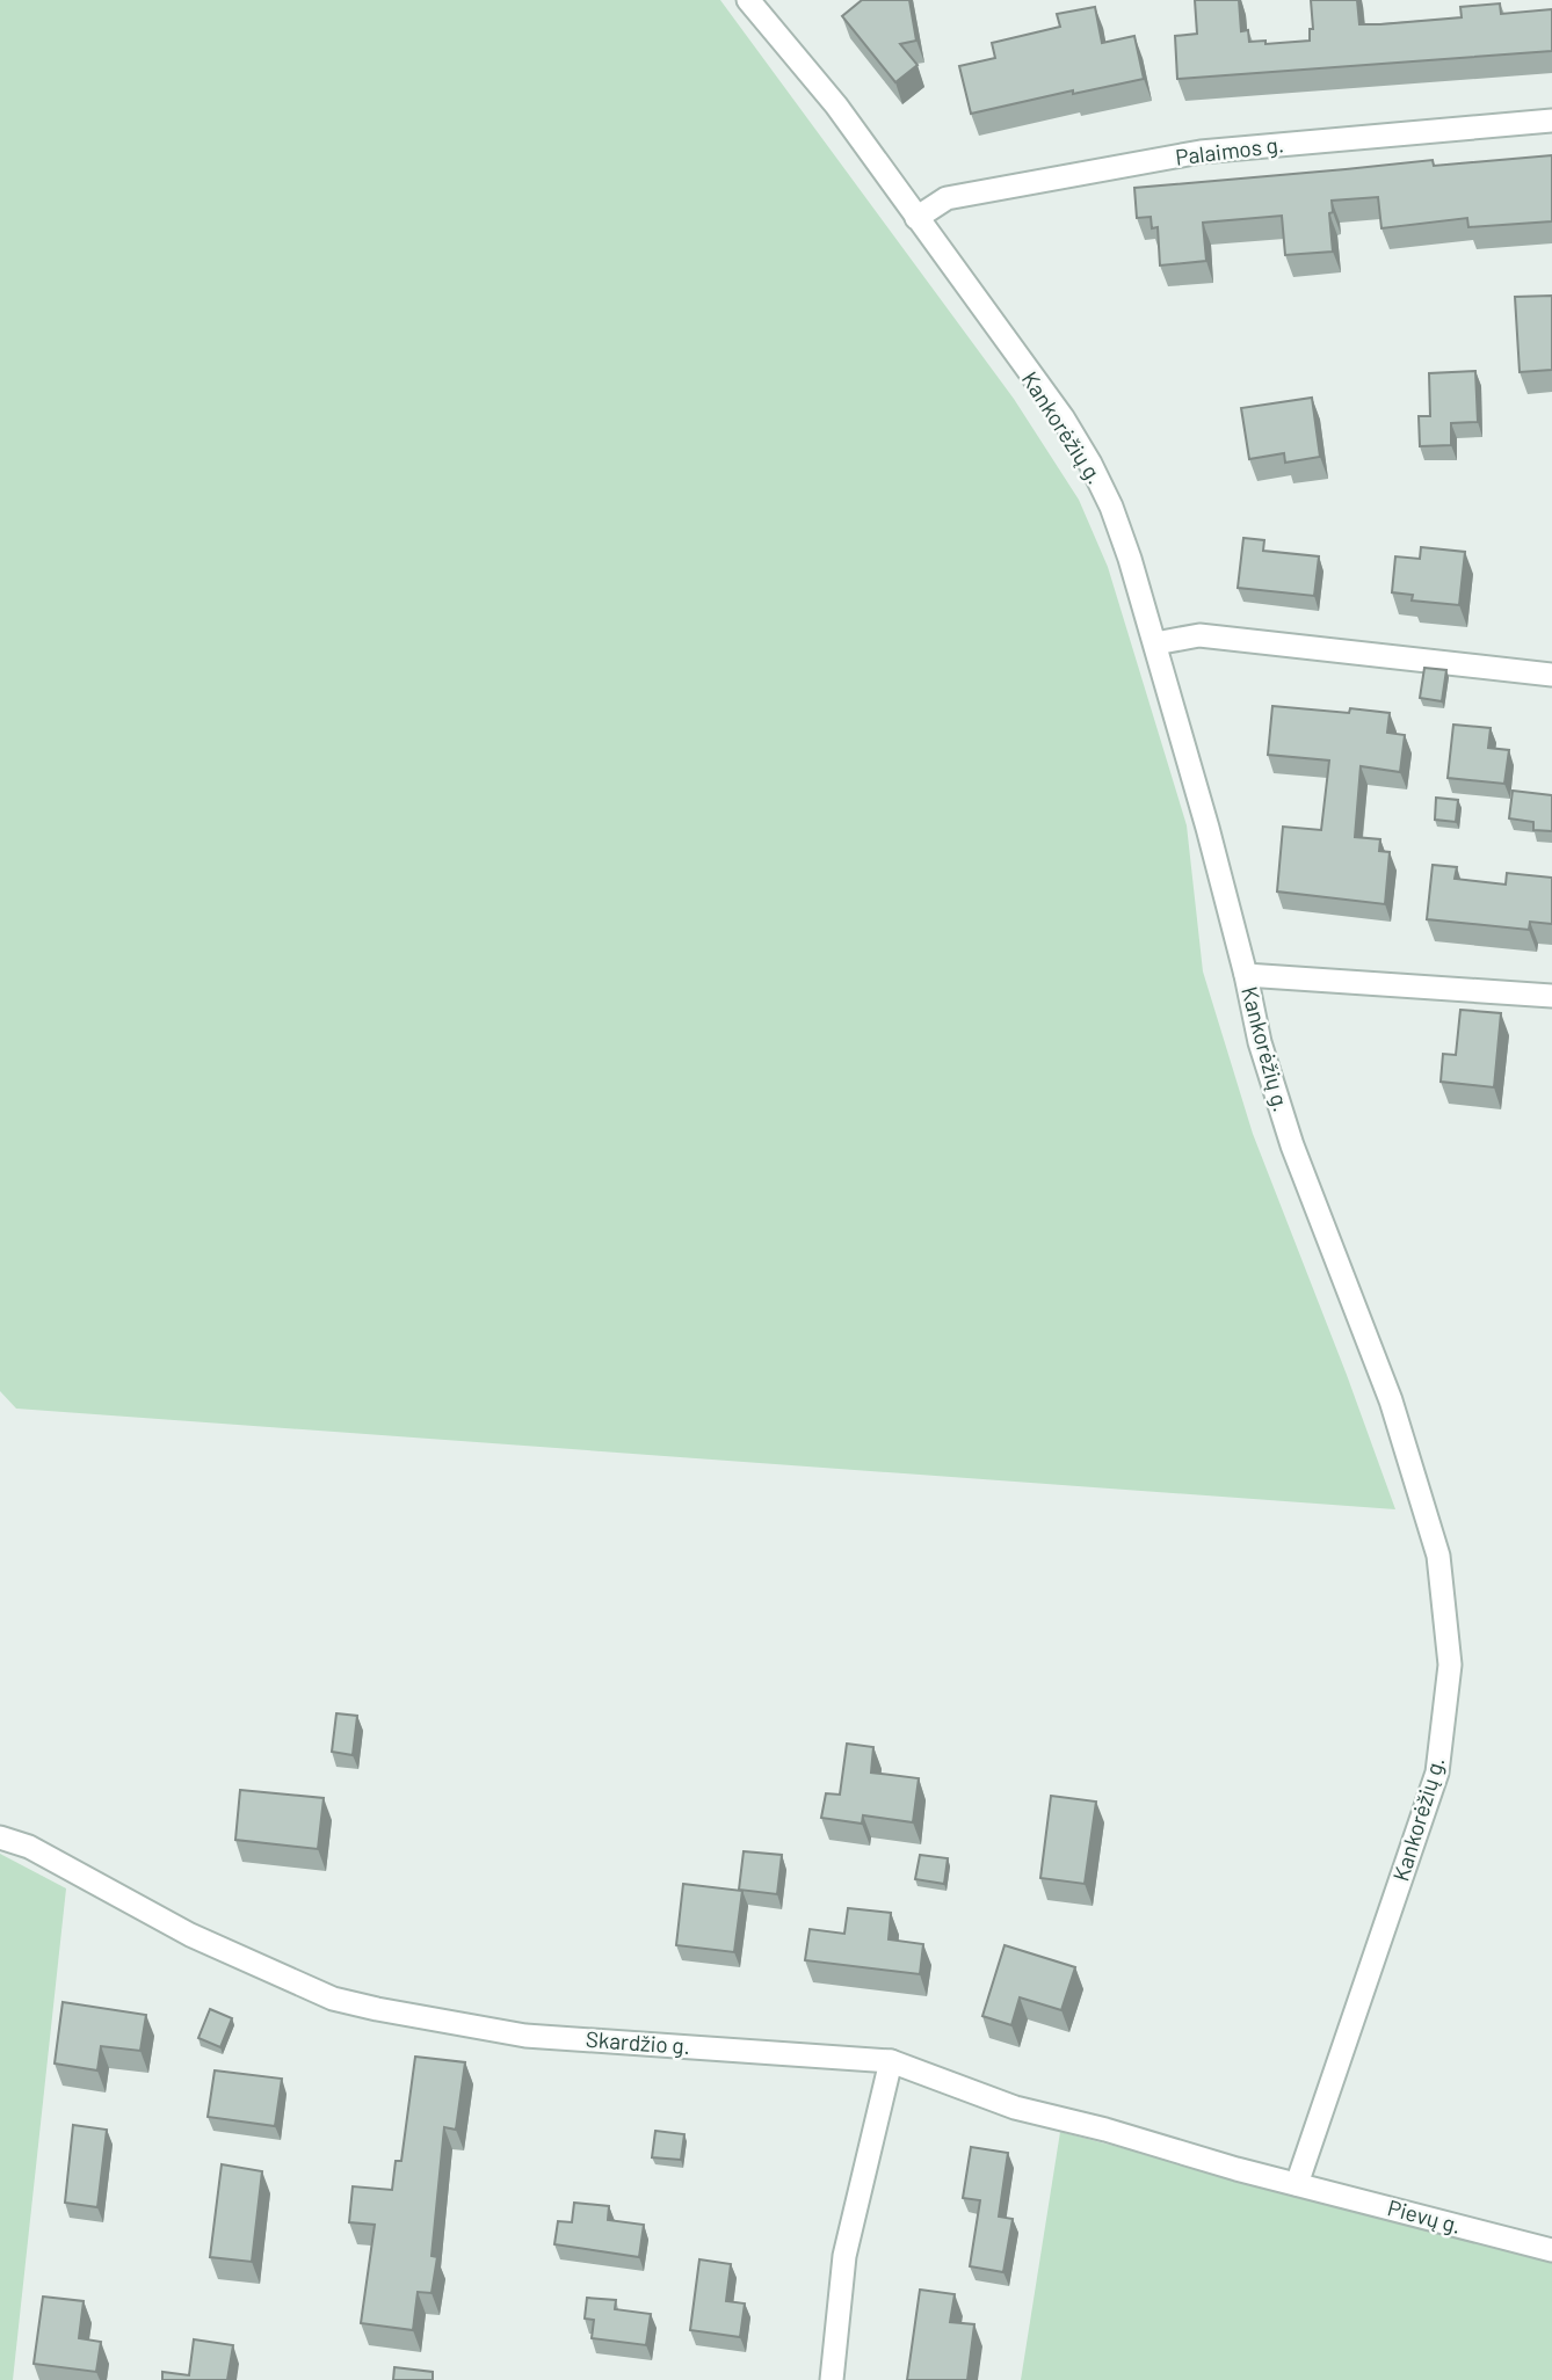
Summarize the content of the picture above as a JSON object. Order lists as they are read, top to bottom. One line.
{"streets":{"street":["Palaimos g.","Kankorėžių g.","Skardžio g.","Pievų g."]},"crossings":[["Palaimos g.","Kankorėžių g."],["Kankorėžių g.","Skardžio g."],["Kankorėžių g.","Pievų g."],["Skardžio g.","Pievų g."]]}
